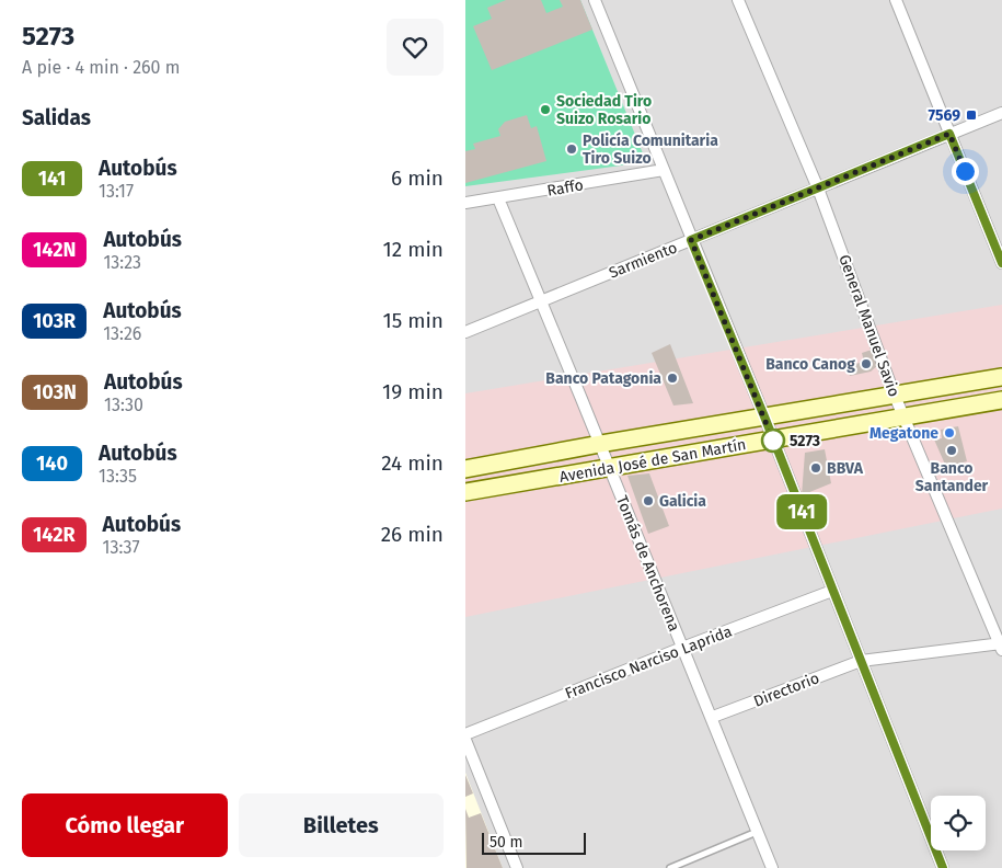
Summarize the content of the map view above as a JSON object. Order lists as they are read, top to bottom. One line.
{"streets":{"main road":["Avenida José de San Martín"],"street":["Raffo","Sarmiento","General Manuel Savio","Tomás de Anchorena","Francisco Narciso Laprida","Directorio"]},"crossings":[["Raffo","Tomás de Anchorena"],["Sarmiento","General Manuel Savio"],["Sarmiento","Tomás de Anchorena"],["General Manuel Savio","Avenida José de San Martín"],["Avenida José de San Martín","Tomás de Anchorena"],["Tomás de Anchorena","Francisco Narciso Laprida"],["Tomás de Anchorena","Directorio"]],"places":{"other":["Sociedad Tiro Suizo Rosario","Policía Comunitaria Tiro Suizo","Banco Canog","Banco Patagonia","Megatone","5273","Banco Santander","BBVA","Galicia"],"transit":["7569"]},"lines":["bus line 141"],"scale_bar":"50 m","page":{"heading":[["5273","A pie · 4 min · 260 m"],"Salidas"],"on_map":"141","list":[{"mark":"141","name":"Autobús","note":"13:17","value":"6 min"},{"mark":"142N","name":"Autobús","note":"13:23","value":"12 min"},{"mark":"103R","name":"Autobús","note":"13:26","value":"15 min"},{"mark":"103N","name":"Autobús","note":"13:30","value":"19 min"},{"mark":"140","name":"Autobús","note":"13:35","value":"24 min"},{"mark":"142R","name":"Autobús","note":"13:37","value":"26 min"}],"buttons":["Cómo llegar","Billetes"],"scale":"50 m"}}
